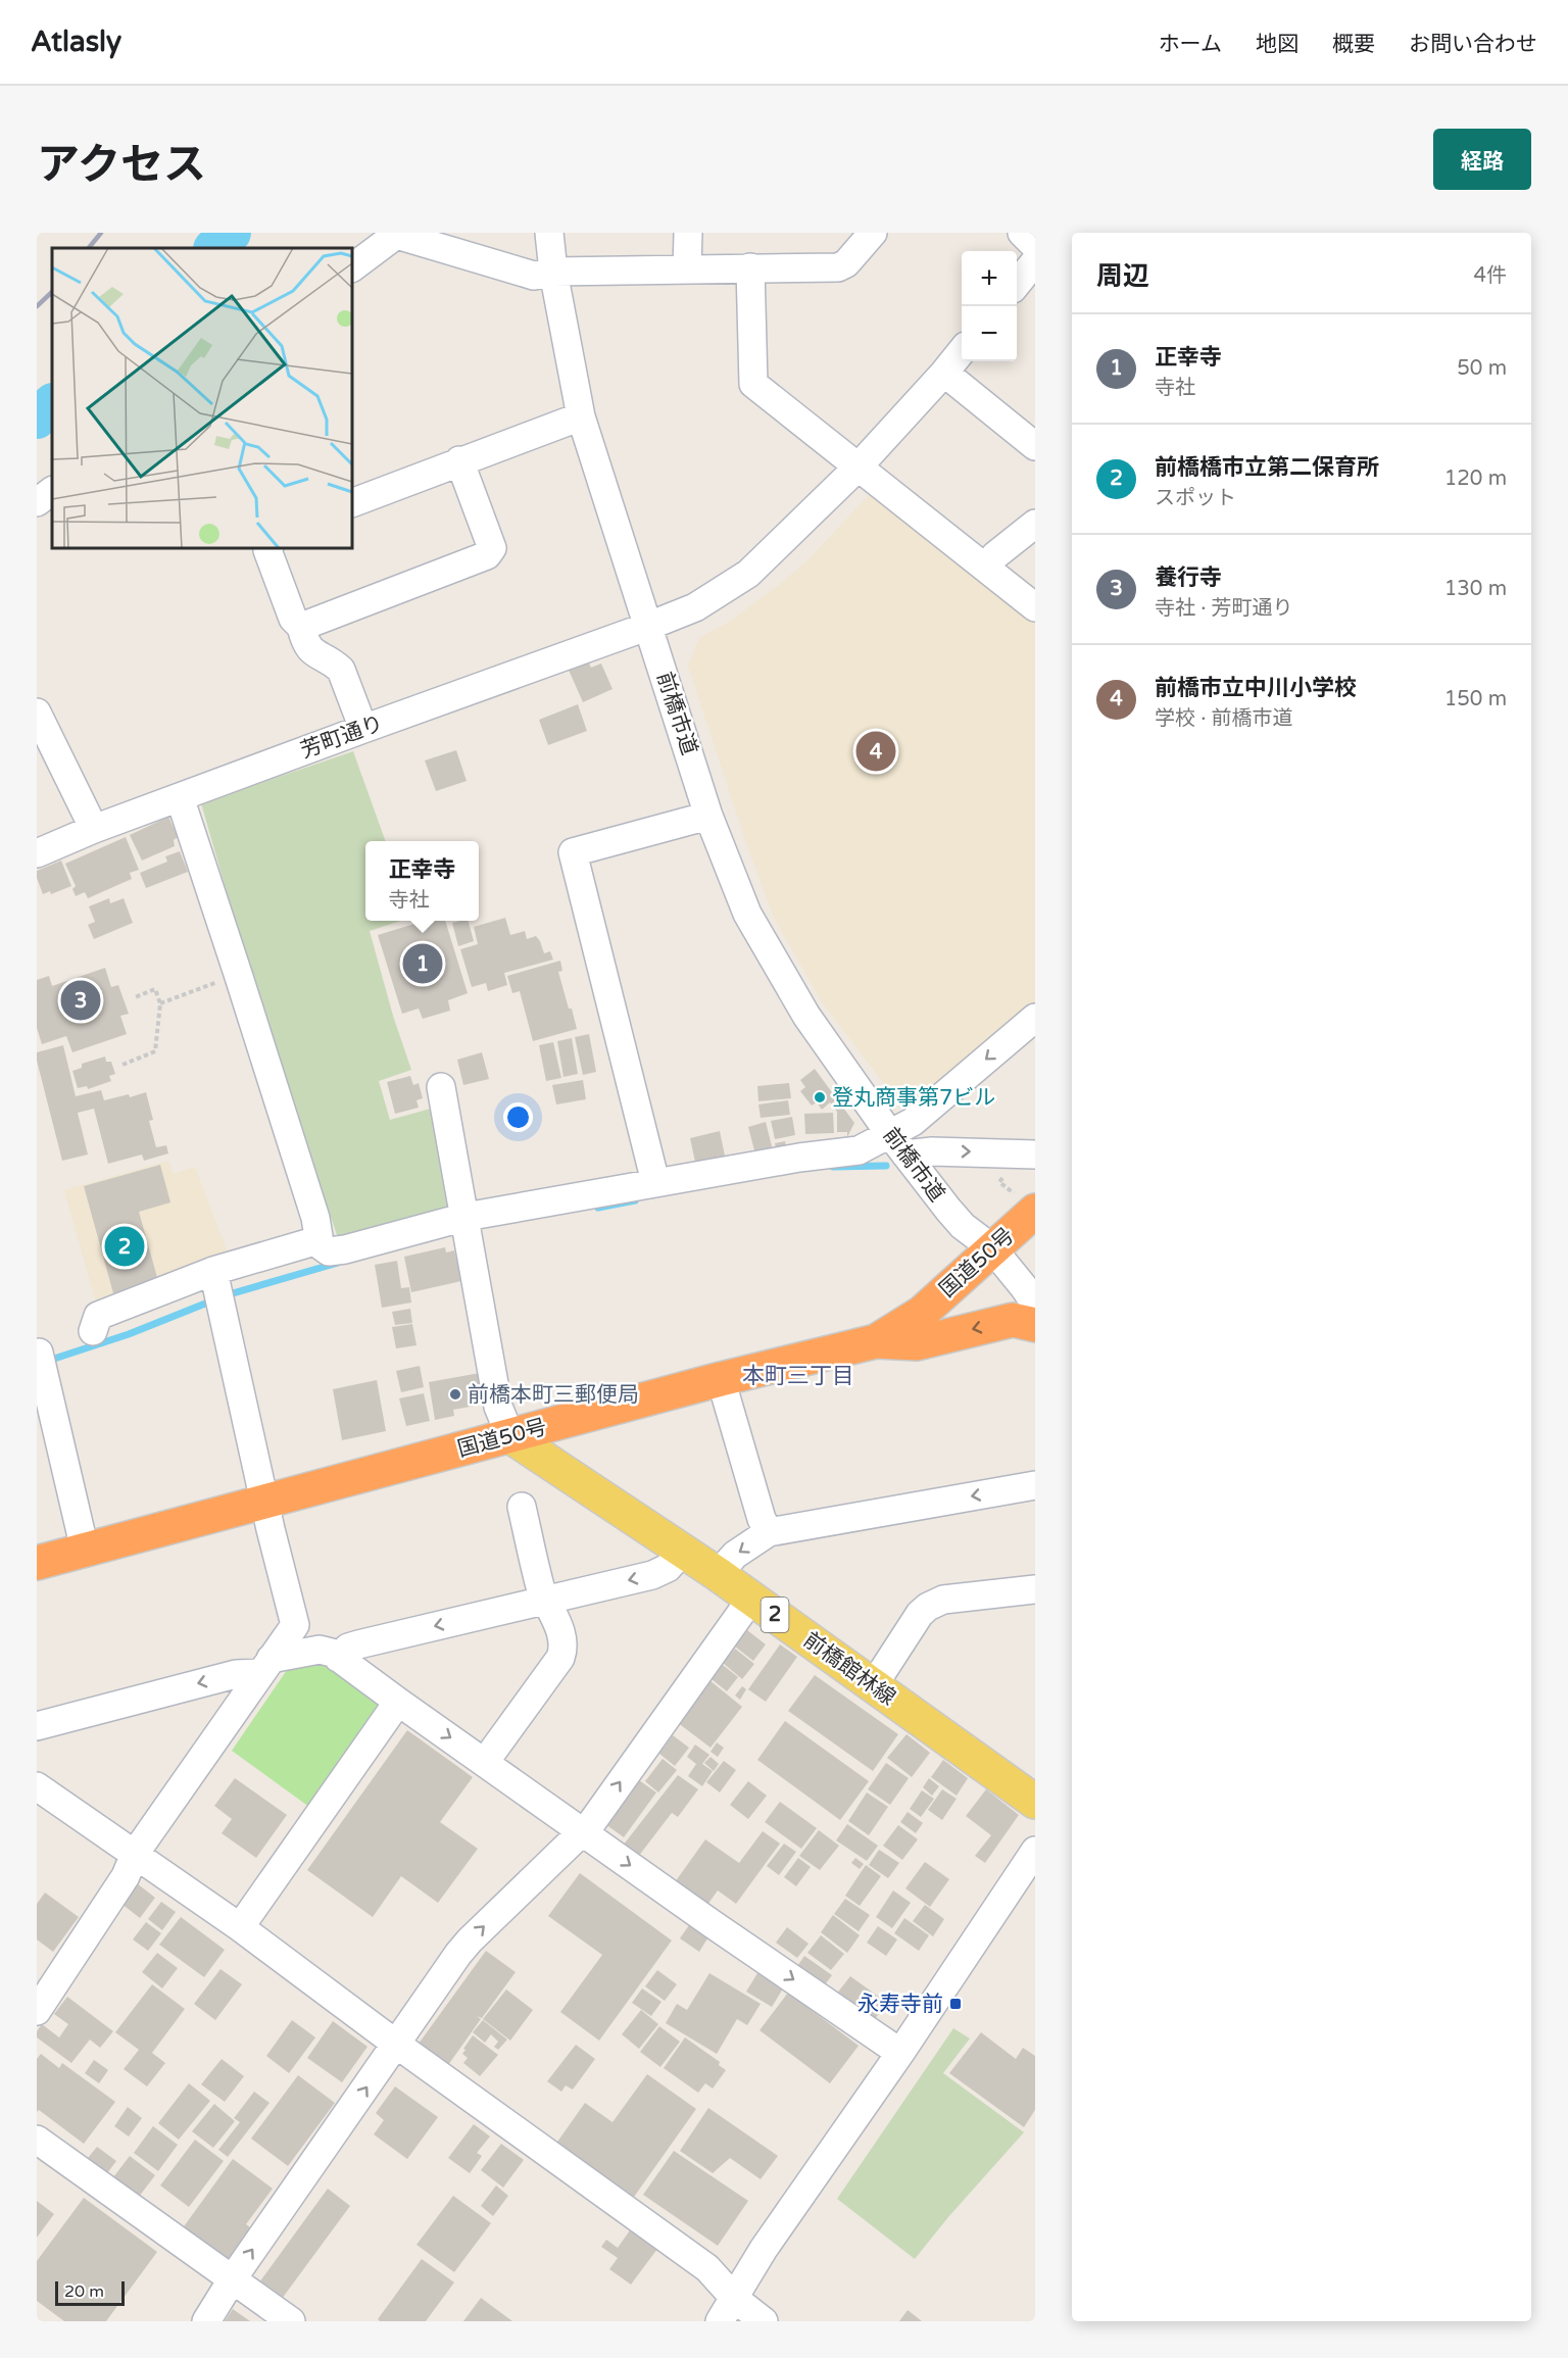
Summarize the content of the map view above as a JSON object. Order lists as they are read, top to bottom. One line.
{"streets":{"highway":["国道50号"],"main road":["2","前橋館林線"],"street":["前橋市道","芳町通り"]},"crossings":[["前橋市道","芳町通り"],["前橋市道","国道50号"],["国道50号","前橋館林線"]],"districts":["本町三丁目"],"places":{"other":["登丸商事第7ビル","前橋本町三郵便局"],"transit":["永寿寺前"]},"scale_bar":"20 m","page":{"header":"Atlasly","nav":["ホーム","地図","概要","お問い合わせ"],"title":"アクセス","buttons":"経路","heading":["周辺","4件"],"map_buttons":["+","−"],"list":[{"mark":"1","name":"正幸寺","note":"寺社","value":"50 m"},{"mark":"2","name":"前橋橋市立第二保育所","note":"スポット","value":"120 m"},{"mark":"3","name":"養行寺","note":"寺社 · 芳町通り","value":"130 m"},{"mark":"4","name":"前橋市立中川小学校","note":"学校 · 前橋市道","value":"150 m"}],"pins":["4","1","3","2"],"popup":["正幸寺","寺社"],"scale":"20 m"}}
